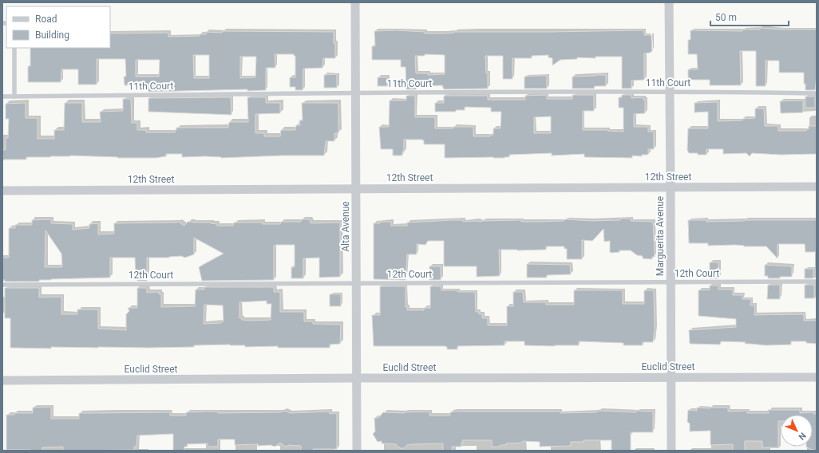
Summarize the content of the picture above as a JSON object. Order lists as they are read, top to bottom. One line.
{"streets":{"street":["12th Street","Alta Avenue","Marguerita Avenue","Euclid Street"],"lane":["11th Court","12th Court"]},"crossings":[["11th Court","Alta Avenue"],["11th Court","Marguerita Avenue"],["12th Street","Alta Avenue"],["12th Street","Marguerita Avenue"],["Alta Avenue","12th Court"],["Alta Avenue","Euclid Street"],["Marguerita Avenue","12th Court"],["Marguerita Avenue","Euclid Street"]],"legend":["Road","Building"],"scale_bar":"50 m","north":"bottom right"}
